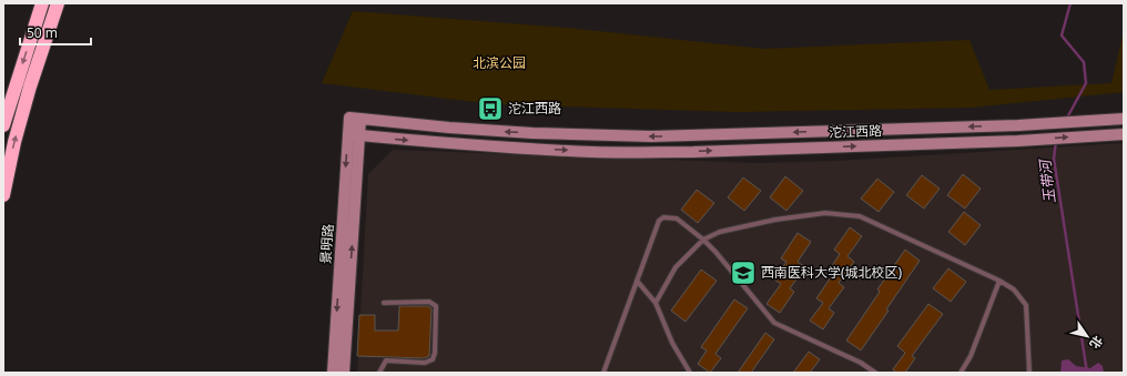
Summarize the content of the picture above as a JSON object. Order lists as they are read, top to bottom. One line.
{"streets":{"main road":["沱江西路","景明路"]},"crossings":[["沱江西路","景明路"]],"water":["玉带河"],"parks":["北滨公园"],"places":{"bus stop":["沱江西路"],"school or university":["西南医科大学(城北校区)"]},"scale_bar":"50 m","north":"bottom right"}
